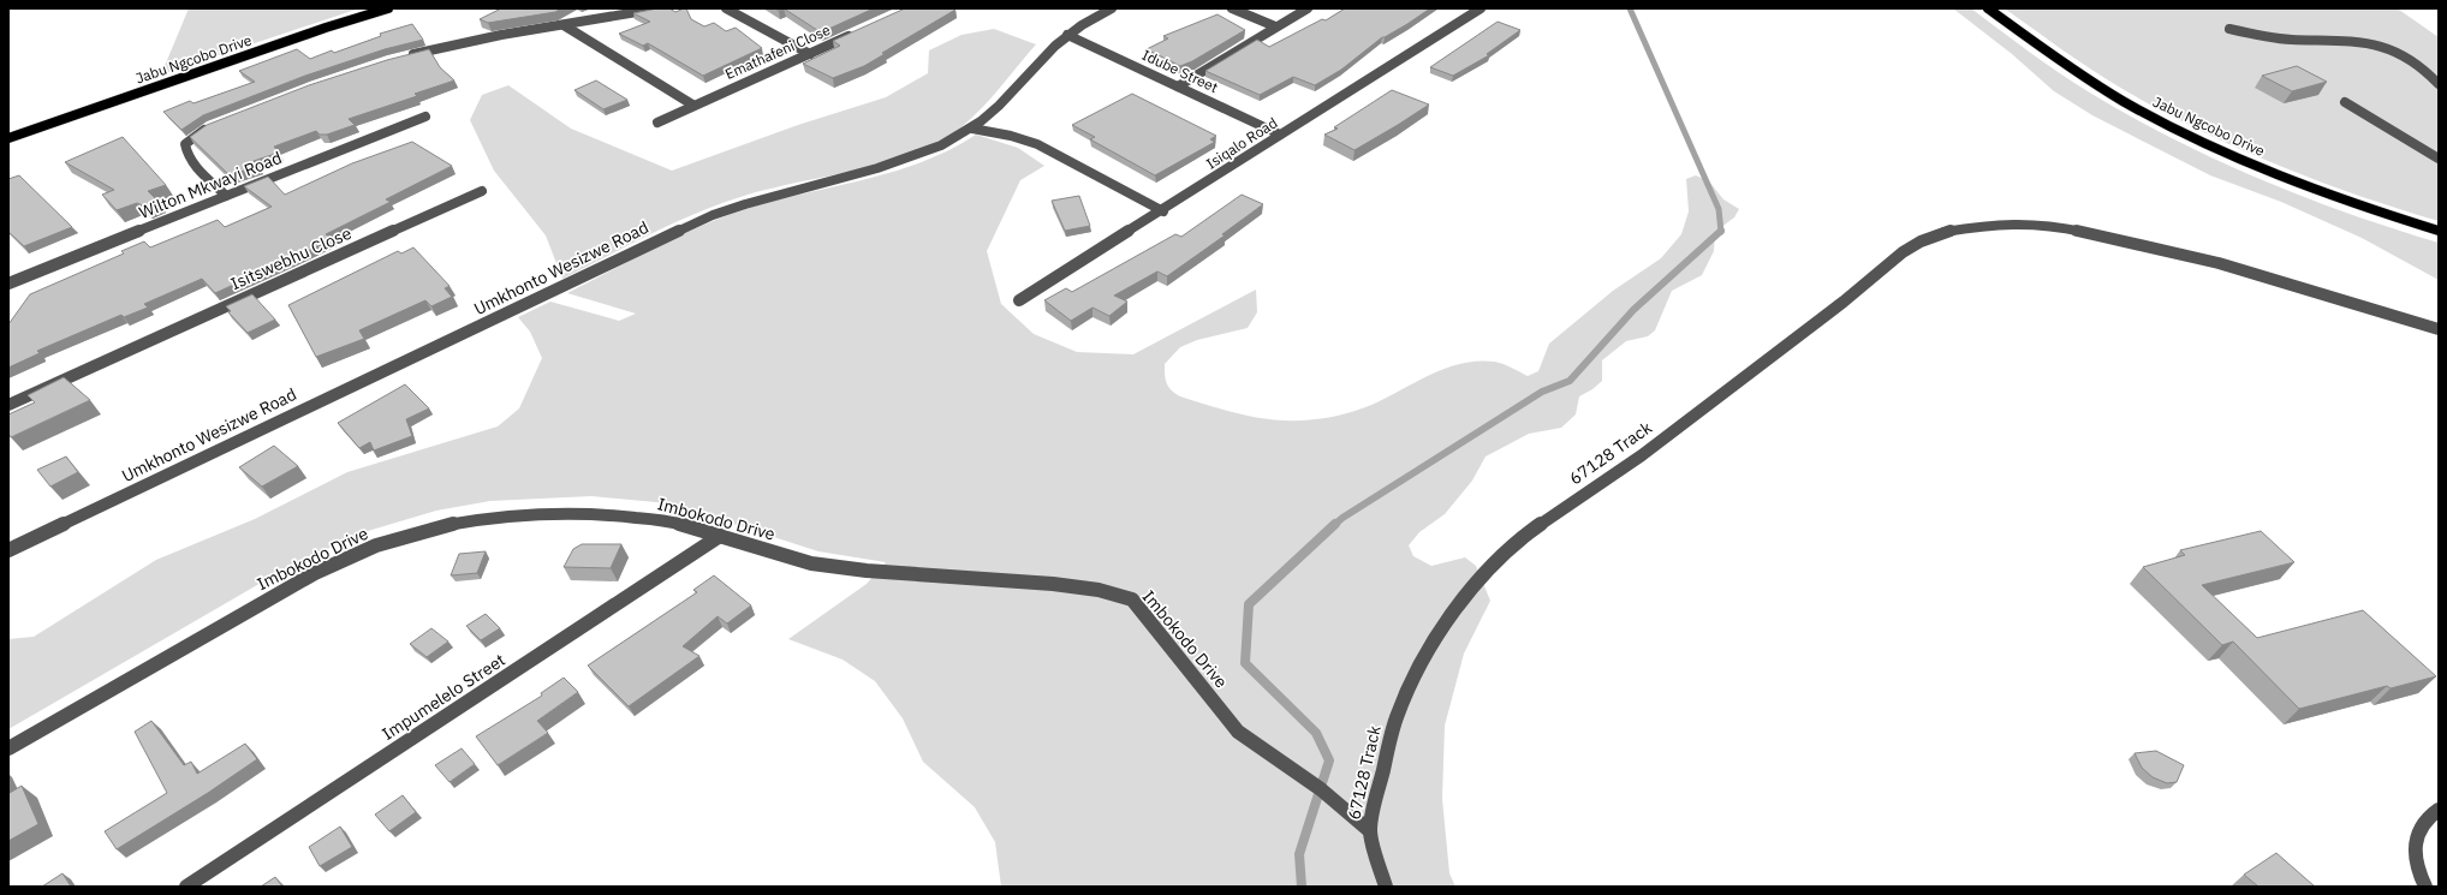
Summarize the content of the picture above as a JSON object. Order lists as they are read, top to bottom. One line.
{"streets":{"main road":["Jabu Ngcobo Drive"],"street":["Emathafeni Close","Idube Street","Isiqalo Road","Wilton Mkwayi Road","Isitswebhu Close","Umkhonto Wesizwe Road","67128 Track","Imbokodo Drive","Impumelelo Street"]},"crossings":[["Idube Street","Isiqalo Road"],["Idube Street","Umkhonto Wesizwe Road"],["67128 Track","Imbokodo Drive"],["Imbokodo Drive","Impumelelo Street"]]}
